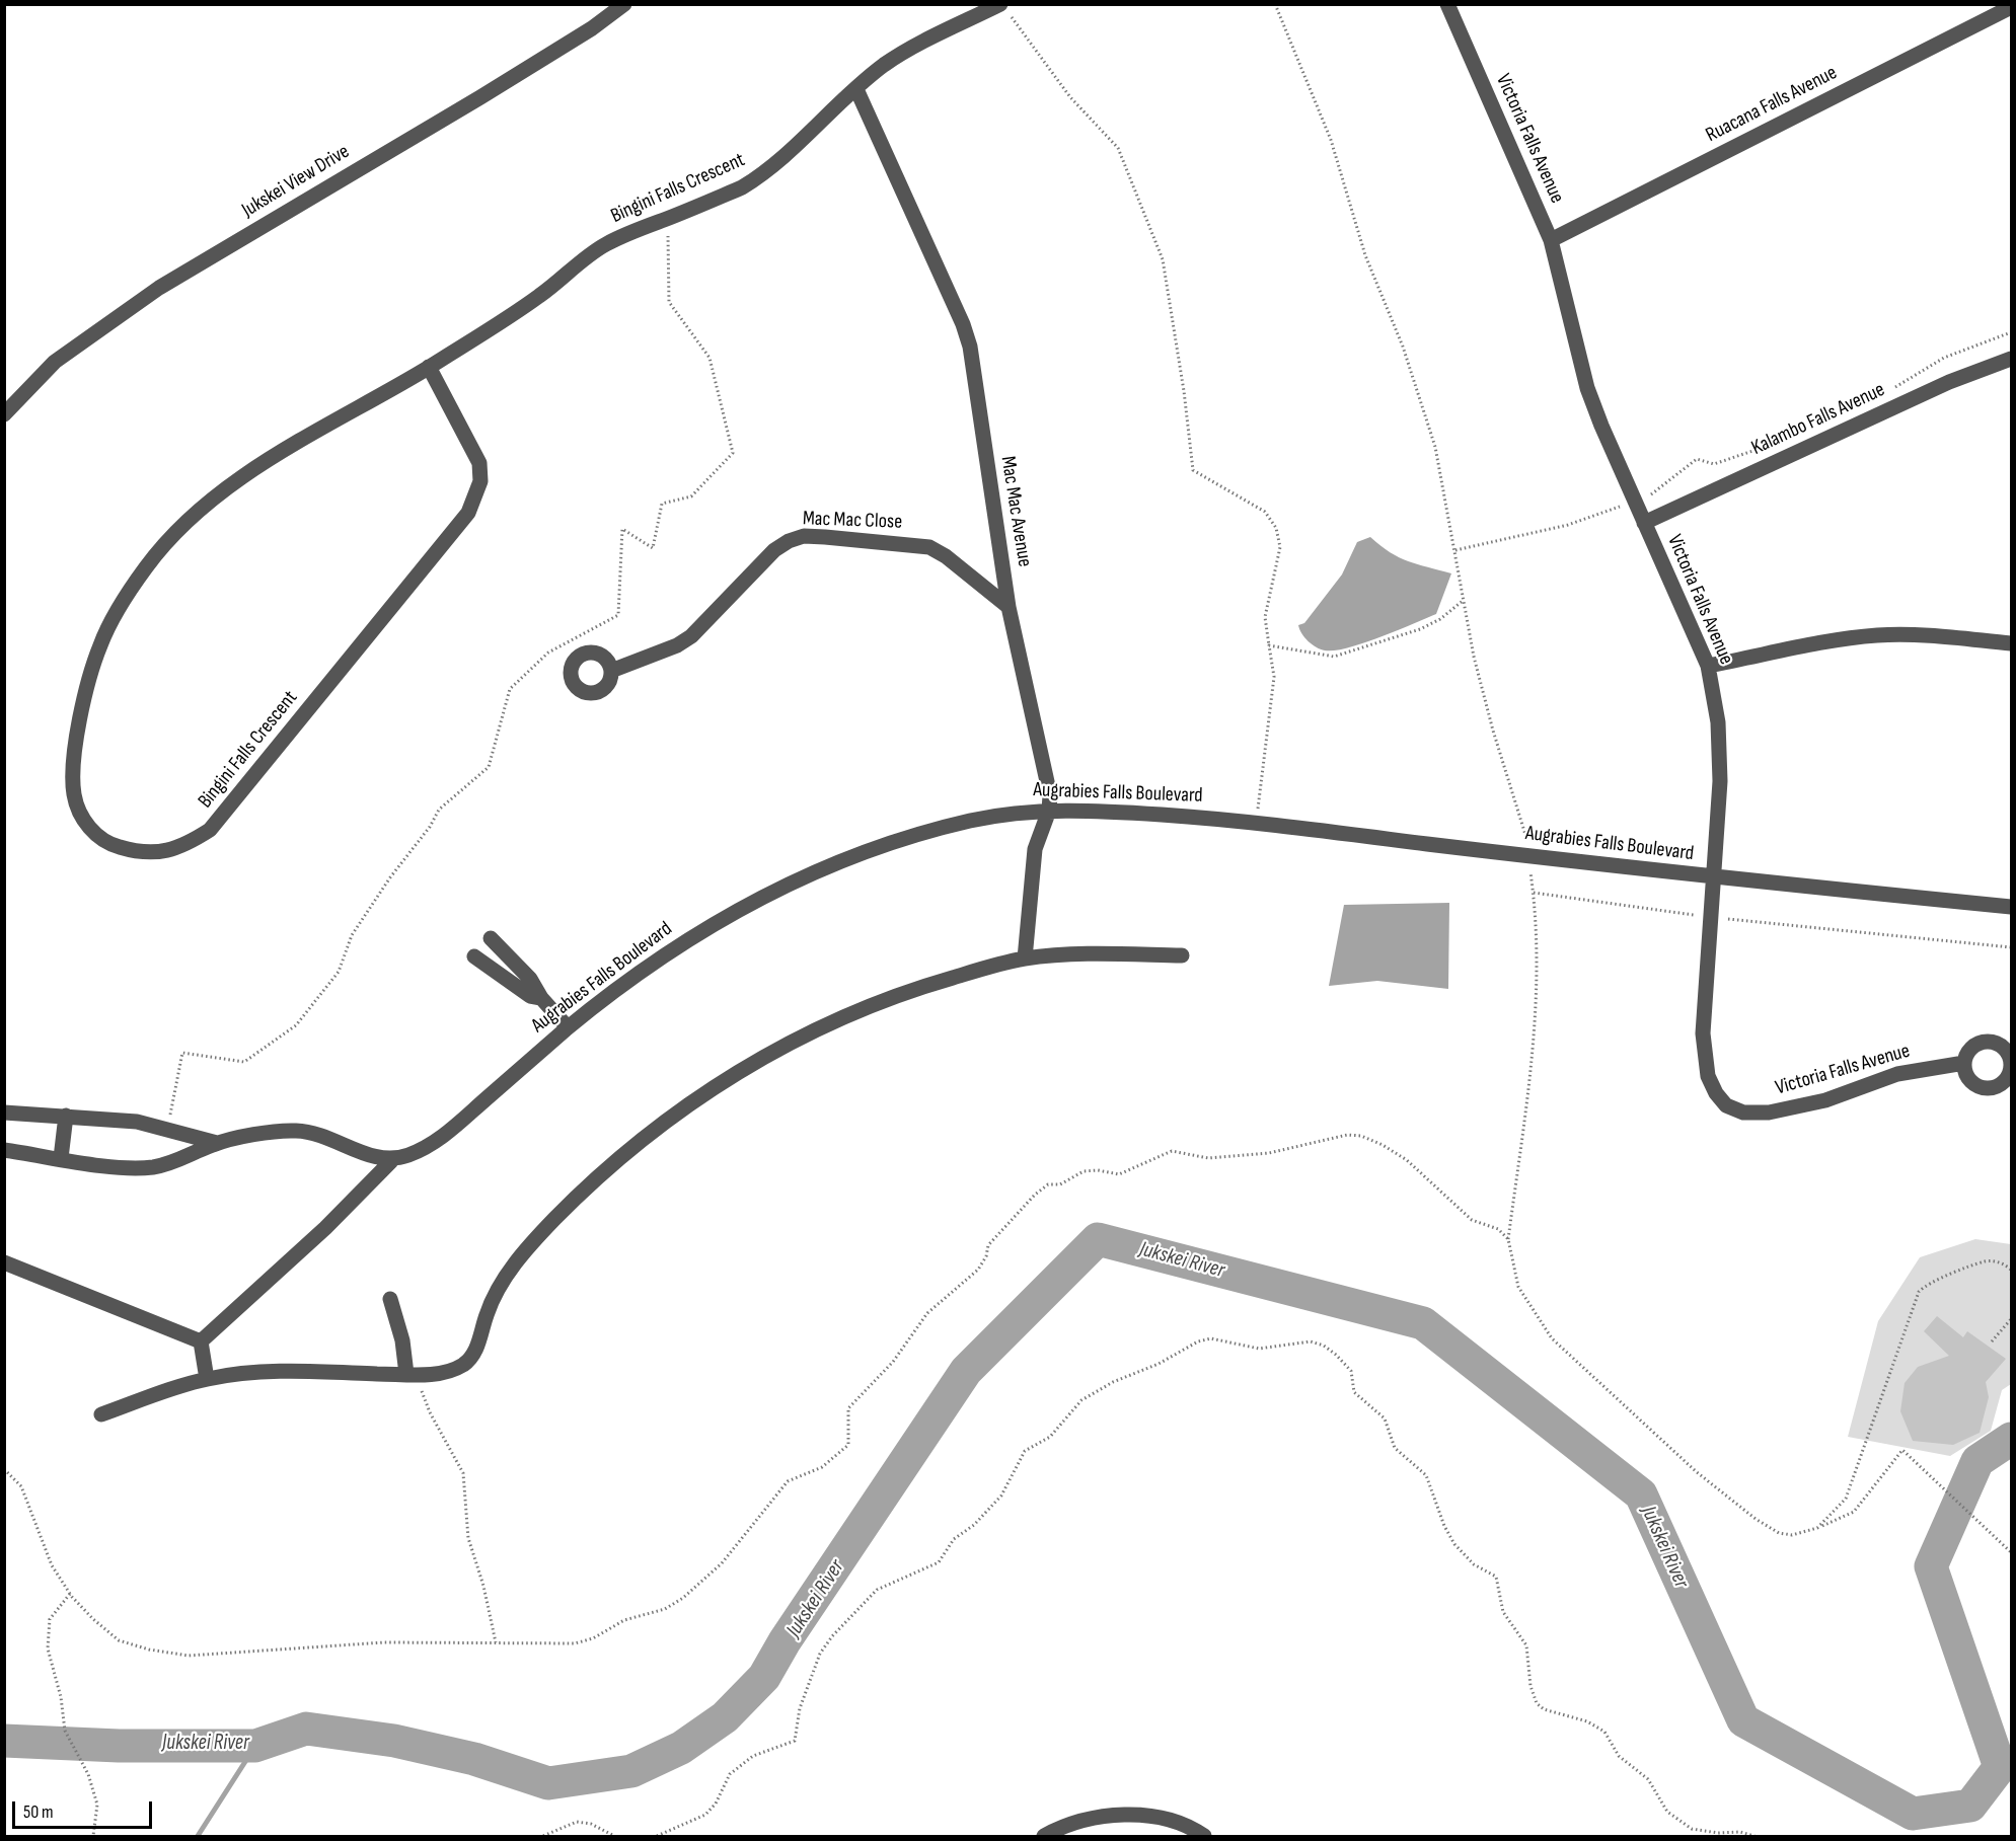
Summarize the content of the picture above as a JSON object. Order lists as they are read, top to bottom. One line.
{"streets":{"street":["Ruacana Falls Avenue","Victoria Falls Avenue","Jukskei View Drive","Bingini Falls Crescent","Kalambo Falls Avenue","Mac Mac Avenue","Mac Mac Close","Augrabies Falls Boulevard"]},"crossings":[["Ruacana Falls Avenue","Victoria Falls Avenue"],["Victoria Falls Avenue","Kalambo Falls Avenue"],["Victoria Falls Avenue","Augrabies Falls Boulevard"],["Bingini Falls Crescent","Mac Mac Avenue"],["Mac Mac Avenue","Mac Mac Close"],["Mac Mac Avenue","Augrabies Falls Boulevard"]],"water":["Jukskei River"],"scale_bar":"50 m"}
